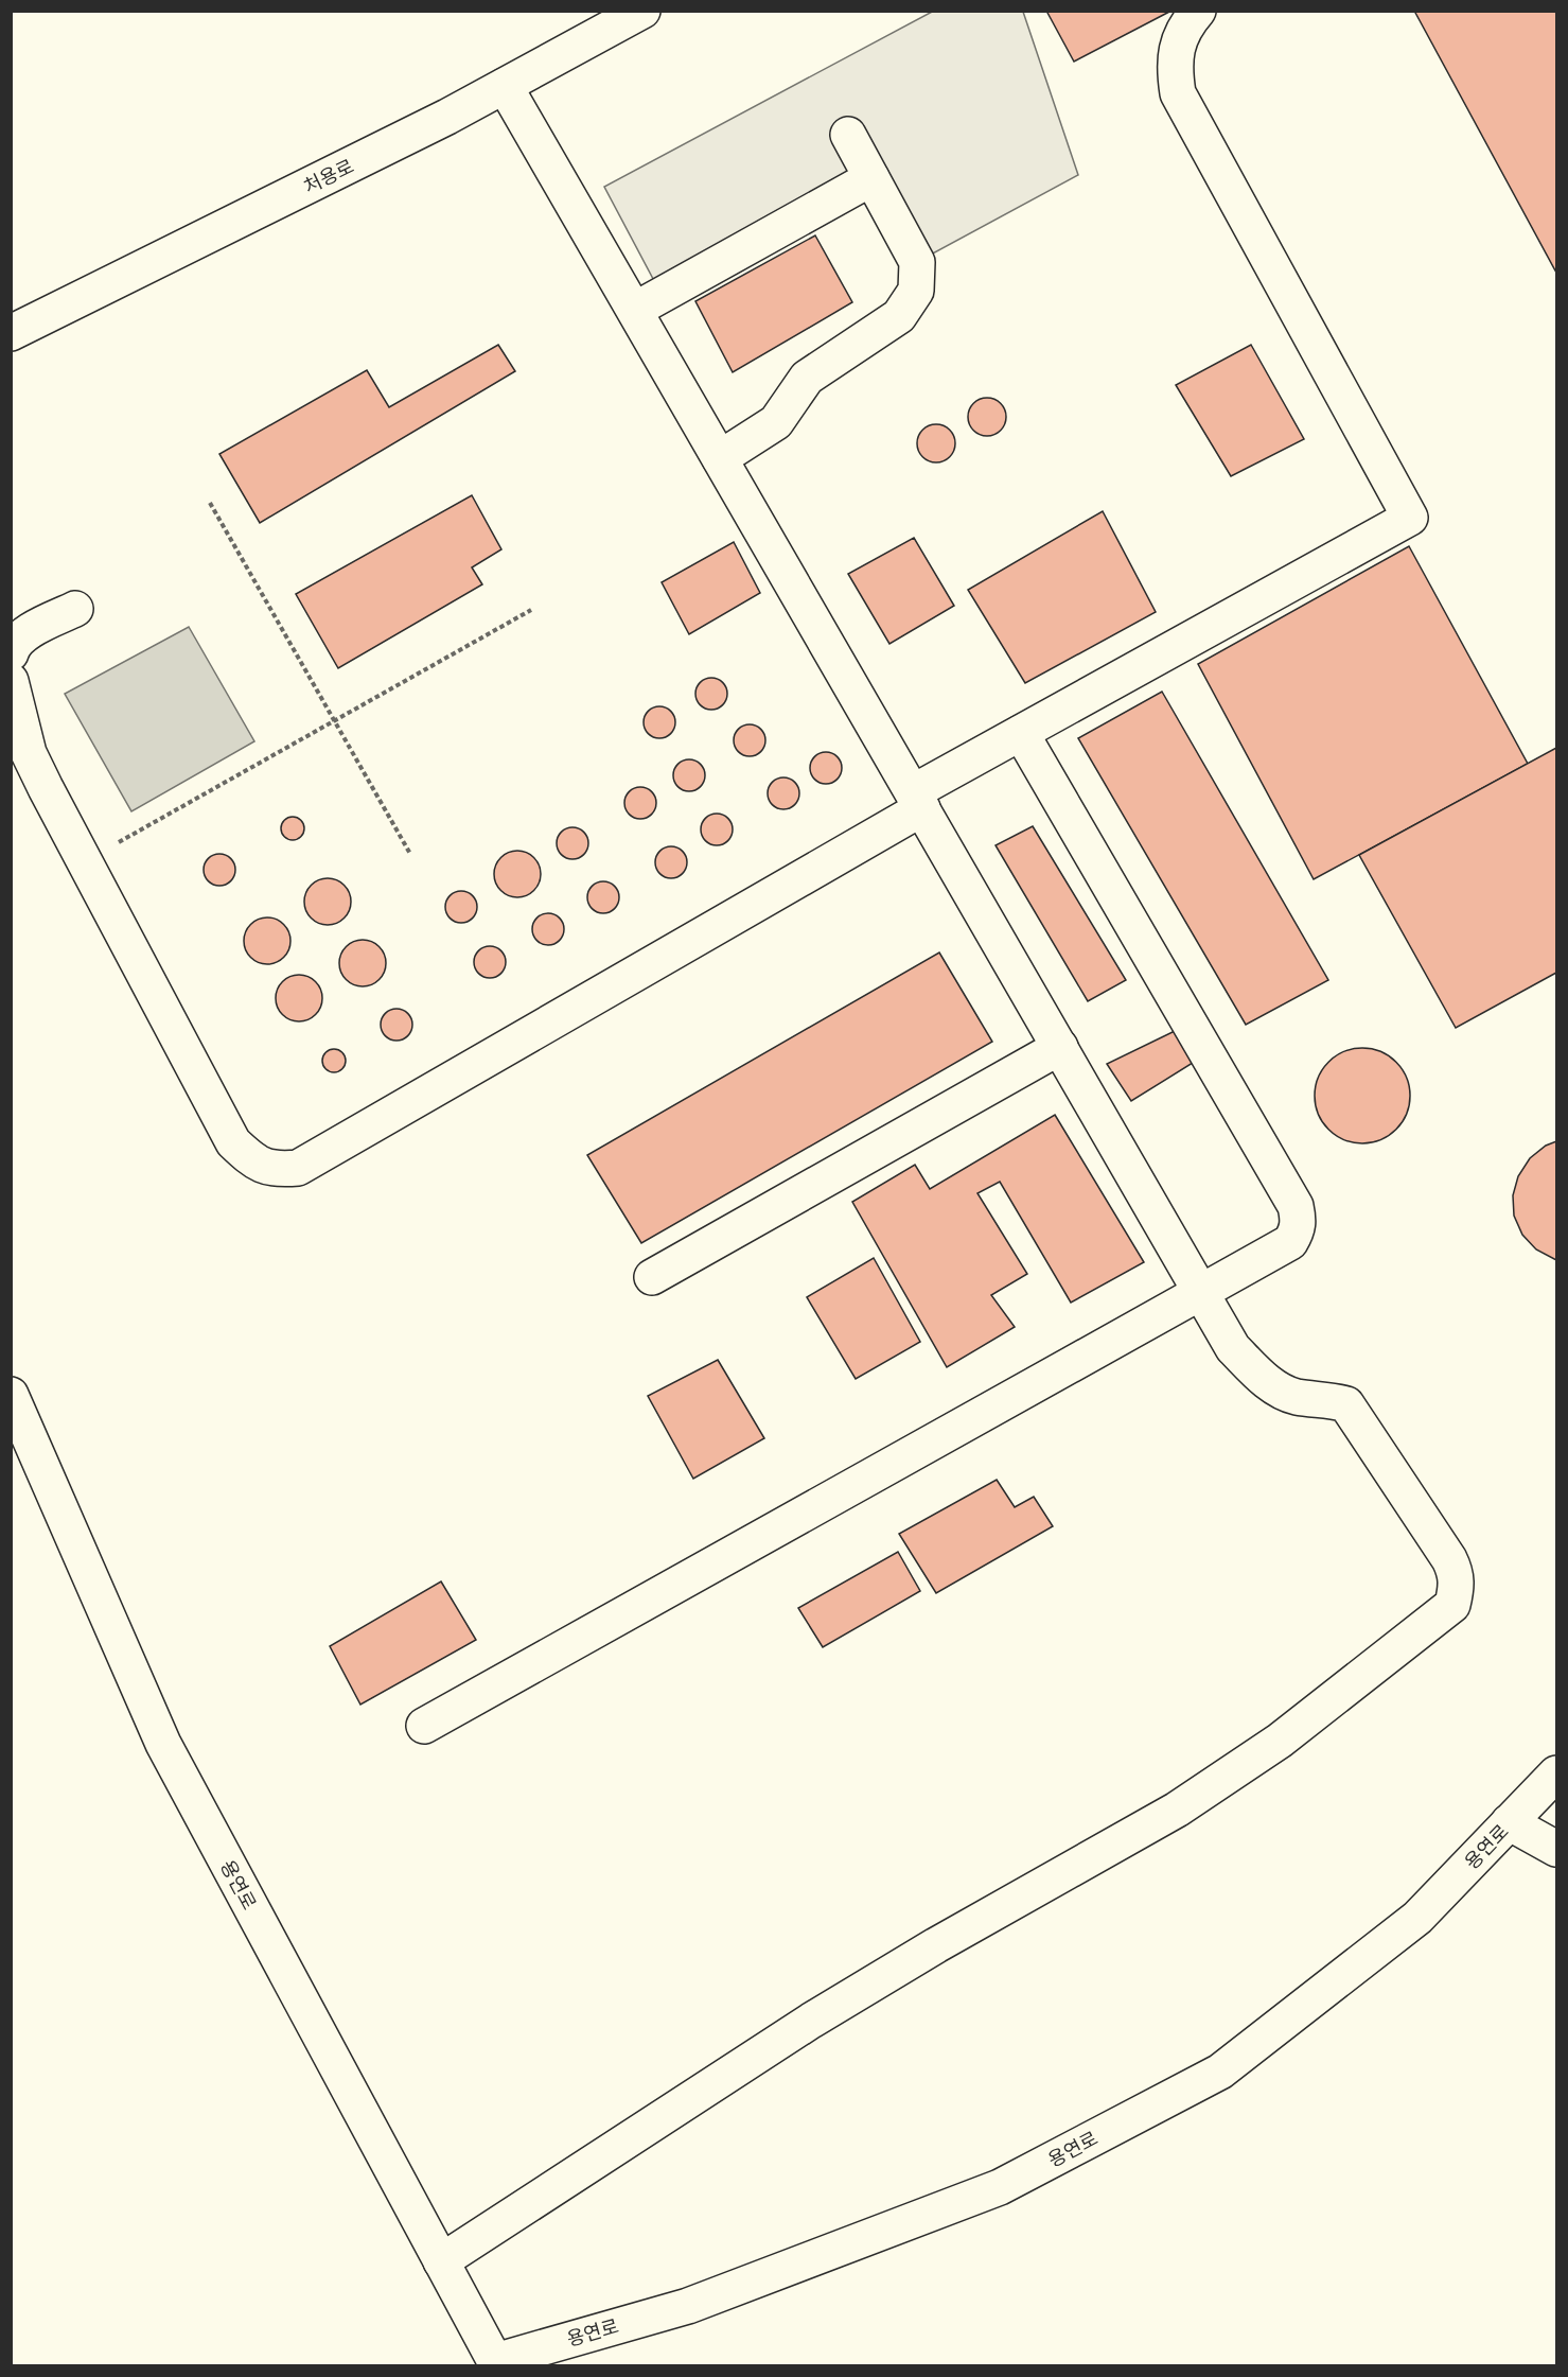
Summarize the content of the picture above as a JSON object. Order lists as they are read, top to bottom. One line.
{"streets":{"street":["처용로","용연로"]}}
